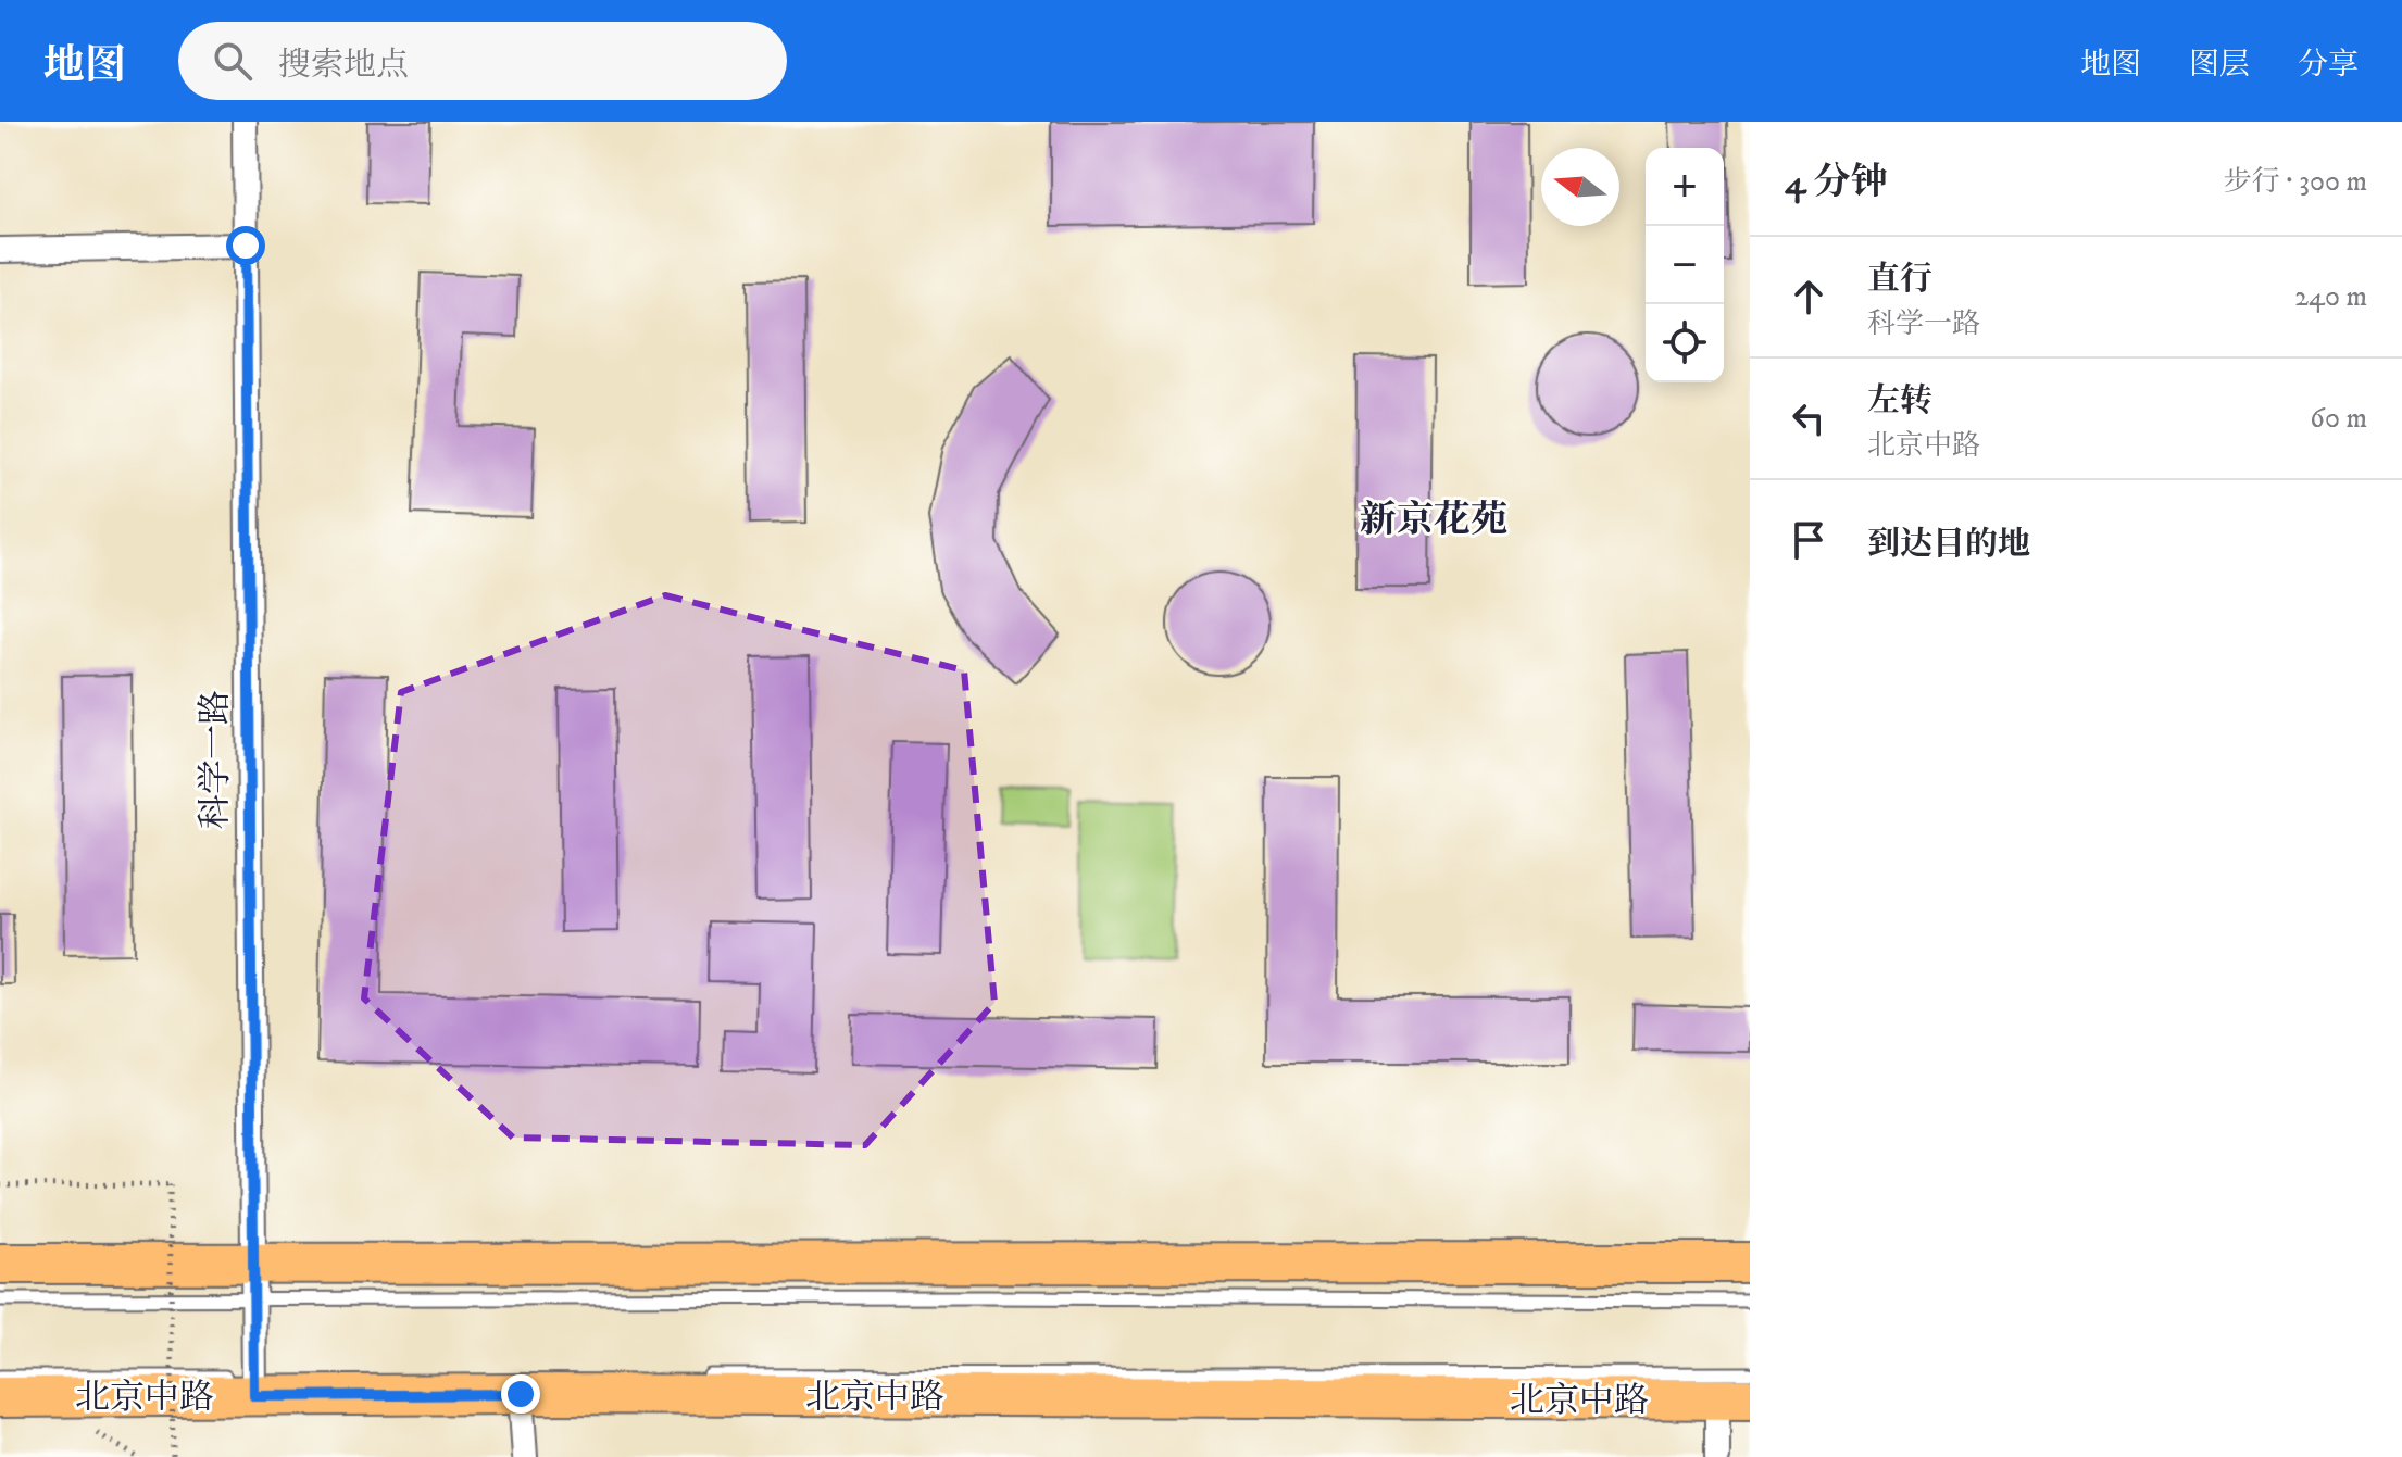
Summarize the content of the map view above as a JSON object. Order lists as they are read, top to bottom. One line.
{"streets":{"main road":["北京中路"],"street":["科学一路"]},"crossings":[["科学一路","北京中路"]],"districts":["新京花苑"],"north":"left","page":{"header":"地图","search":"搜索地点","nav":["地图","图层","分享"],"heading":["4 分钟","步行 · 300 m"],"map_buttons":["+","−"],"list":[["直行","科学一路","240 m"],["左转","北京中路","60 m"],"到达目的地"]}}
